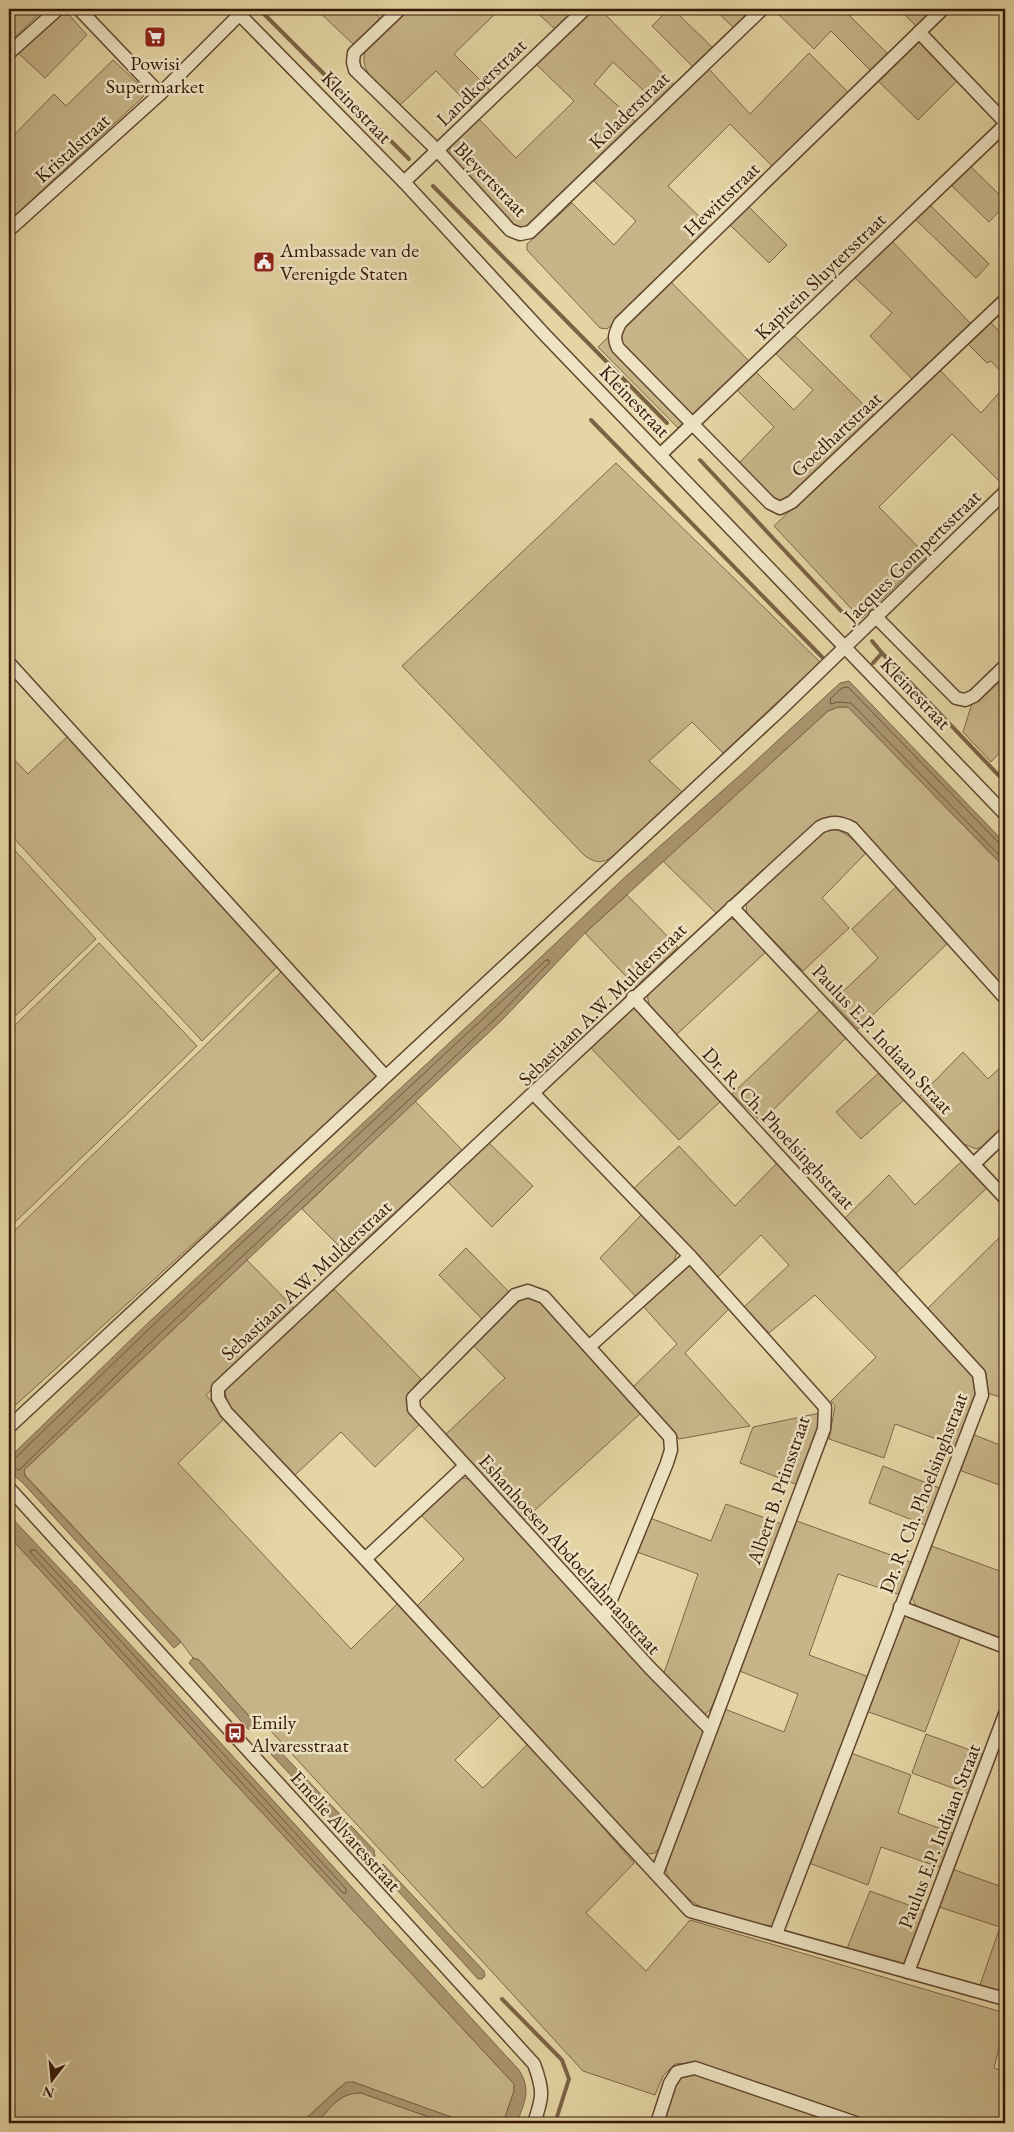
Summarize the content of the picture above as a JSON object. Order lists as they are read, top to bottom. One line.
{"streets":{"street":["Landkoerstraat","Kleinestraat","Koladerstraat","Kristalstraat","Bleyertstraat","Hewittstraat","Kapitein Sluytersstraat","Goedhartstraat","Jacques Gompertsstraat","Sebastiaan A.W. Mulderstraat","Paulus E.P. Indiaan Straat","Dr. R. Ch. Phoelsinghstraat","Albert B. Prinsstraat","Eshanhoesen Abdoelrahmanstraat","Emelie Alvaresstraat"]},"crossings":[["Landkoerstraat","Kleinestraat"],["Landkoerstraat","Bleyertstraat"],["Kleinestraat","Kristalstraat"],["Kleinestraat","Kapitein Sluytersstraat"],["Kleinestraat","Jacques Gompertsstraat"],["Koladerstraat","Bleyertstraat"],["Hewittstraat","Kapitein Sluytersstraat"],["Hewittstraat","Goedhartstraat"],["Kapitein Sluytersstraat","Goedhartstraat"],["Sebastiaan A.W. Mulderstraat","Paulus E.P. Indiaan Straat"],["Sebastiaan A.W. Mulderstraat","Dr. R. Ch. Phoelsinghstraat"],["Sebastiaan A.W. Mulderstraat","Albert B. Prinsstraat"],["Albert B. Prinsstraat","Eshanhoesen Abdoelrahmanstraat"]],"places":{"supermarket":["Powisi Supermarket"],"public building":["Ambassade van de Verenigde Staten"],"bus stop":["Emily Alvaresstraat"]},"north":"bottom"}
